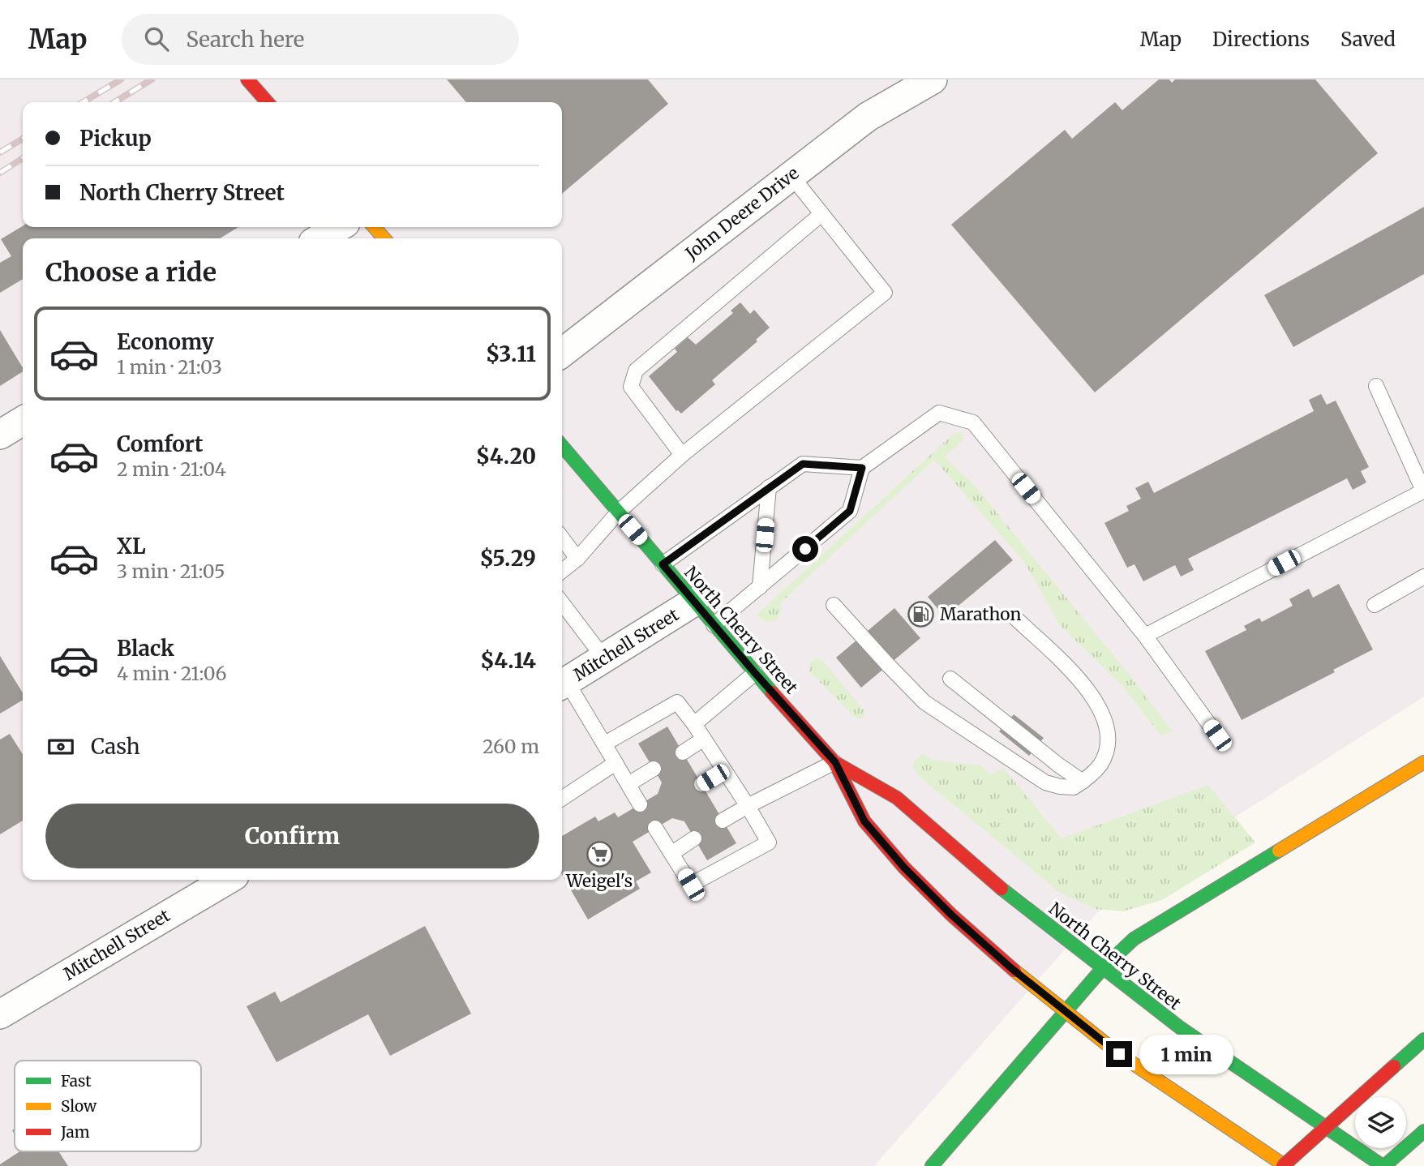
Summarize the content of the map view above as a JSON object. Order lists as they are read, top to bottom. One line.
{"streets":{"main road":["North Cherry Street"],"street":["John Deere Drive","Mitchell Street"]},"crossings":[["North Cherry Street","Mitchell Street"]],"places":{"fuel station":["Marathon"],"supermarket":["Weigel's"]},"legend":["Fast","Slow","Jam"],"page":{"header":"Map","search":"Search here","nav":["Map","Directions","Saved"],"banner":["Pickup","North Cherry Street"],"heading":"Choose a ride","list":[{"name":"Economy","note":"1 min · 21:03","value":"$3.11"},{"name":"Comfort","note":"2 min · 21:04","value":"$4.20"},{"name":"XL","note":"3 min · 21:05","value":"$5.29"},{"name":"Black","note":"4 min · 21:06","value":"$4.14"}],"pay":["Cash","260 m"],"buttons":"Confirm","bubble":"1 min"}}
